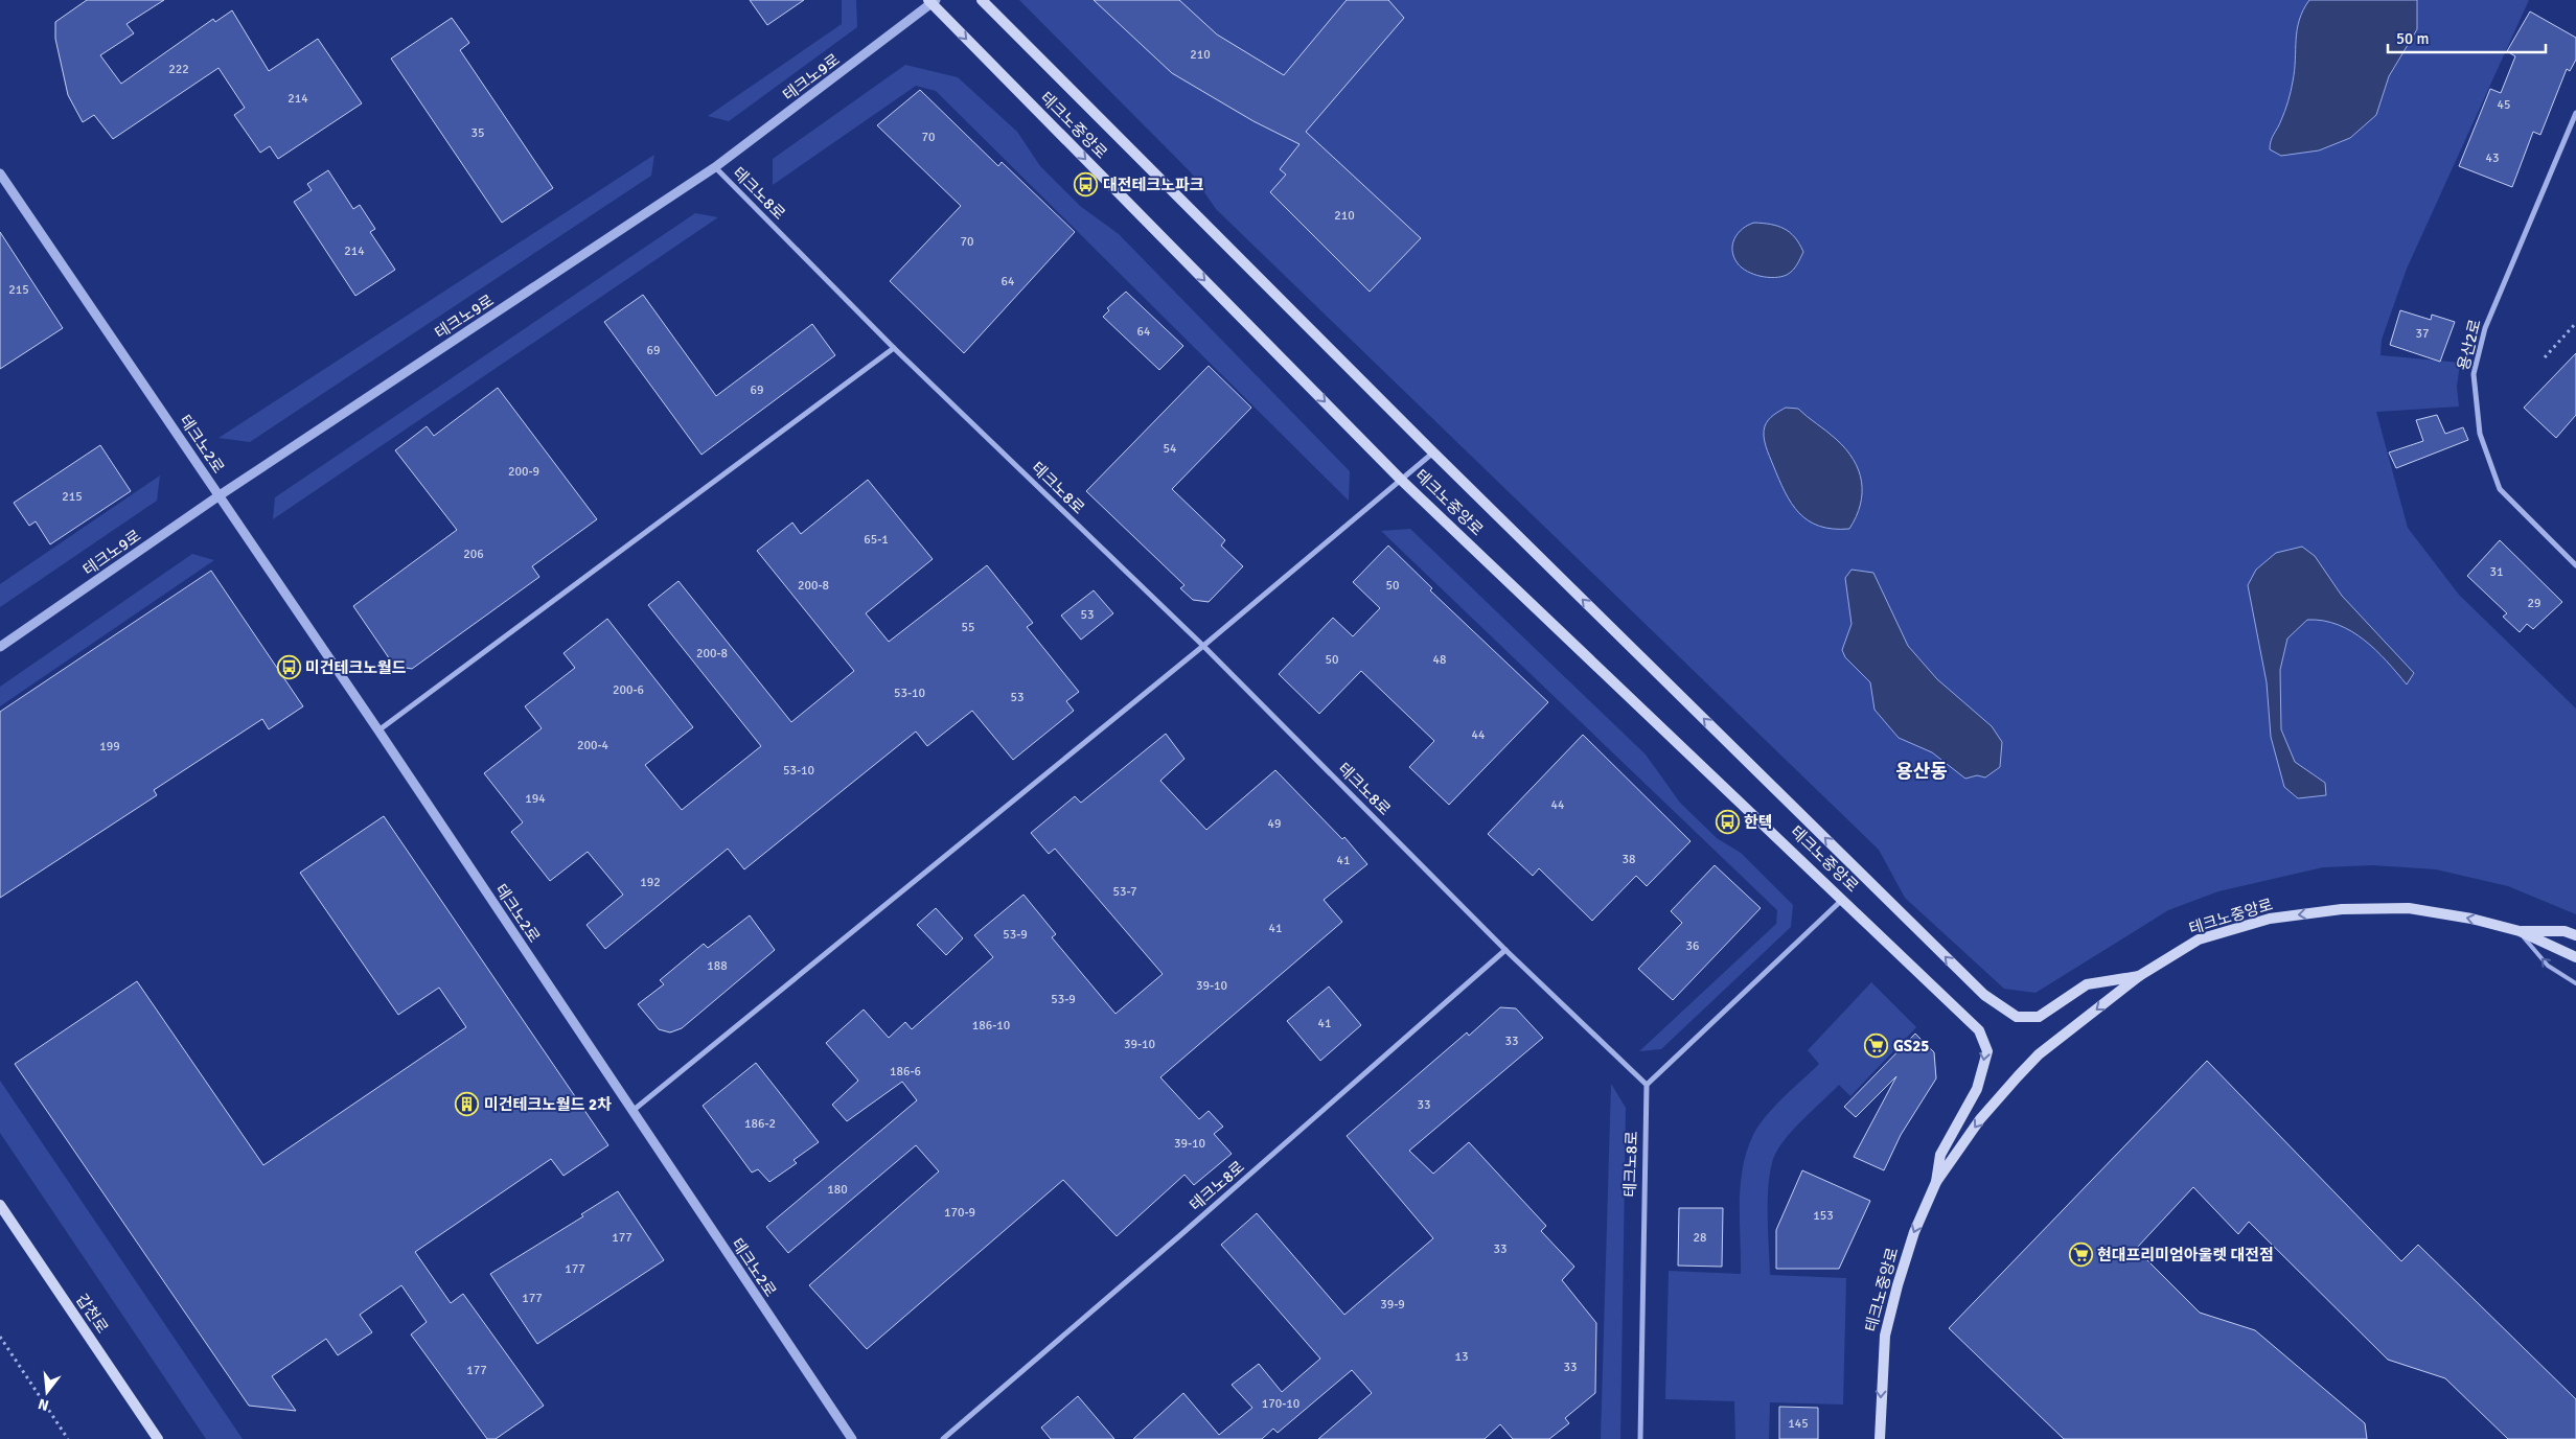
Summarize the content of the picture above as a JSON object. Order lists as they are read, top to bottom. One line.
{"streets":{"main road":["테크노중앙로","갑천로"],"street":["테크노9로","테크노8로","용산2로","테크노2로"]},"crossings":[["테크노9로","테크노중앙로"],["테크노9로","테크노8로"],["테크노9로","테크노2로"]],"districts":["용산동"],"places":{"bus stop":["대전테크노파크","미건테크노월드","한텍"],"supermarket":["GS25","현대프리미엄아울렛 대전점"],"building":["미건테크노월드 2차"]},"house_numbers":["210","222","214","45","35","70","43","210","70","214","64","215","64","37","69","69","54","200-9","215","65-1","206","31","200-8","50","29","53","55","200-8","50","48","200-6","53-10","53","44","200-4","199","53-10","194","44","49","38","41","192","53-7","41","53-9","36","188","39-10","53-9","41","186-10","33","39-10","186-6","33","186-2","39-10","180","170-9","153","177","28","33","177","177","39-9","13","33","177","170-10","145"],"scale_bar":"50 m","north":"bottom"}
